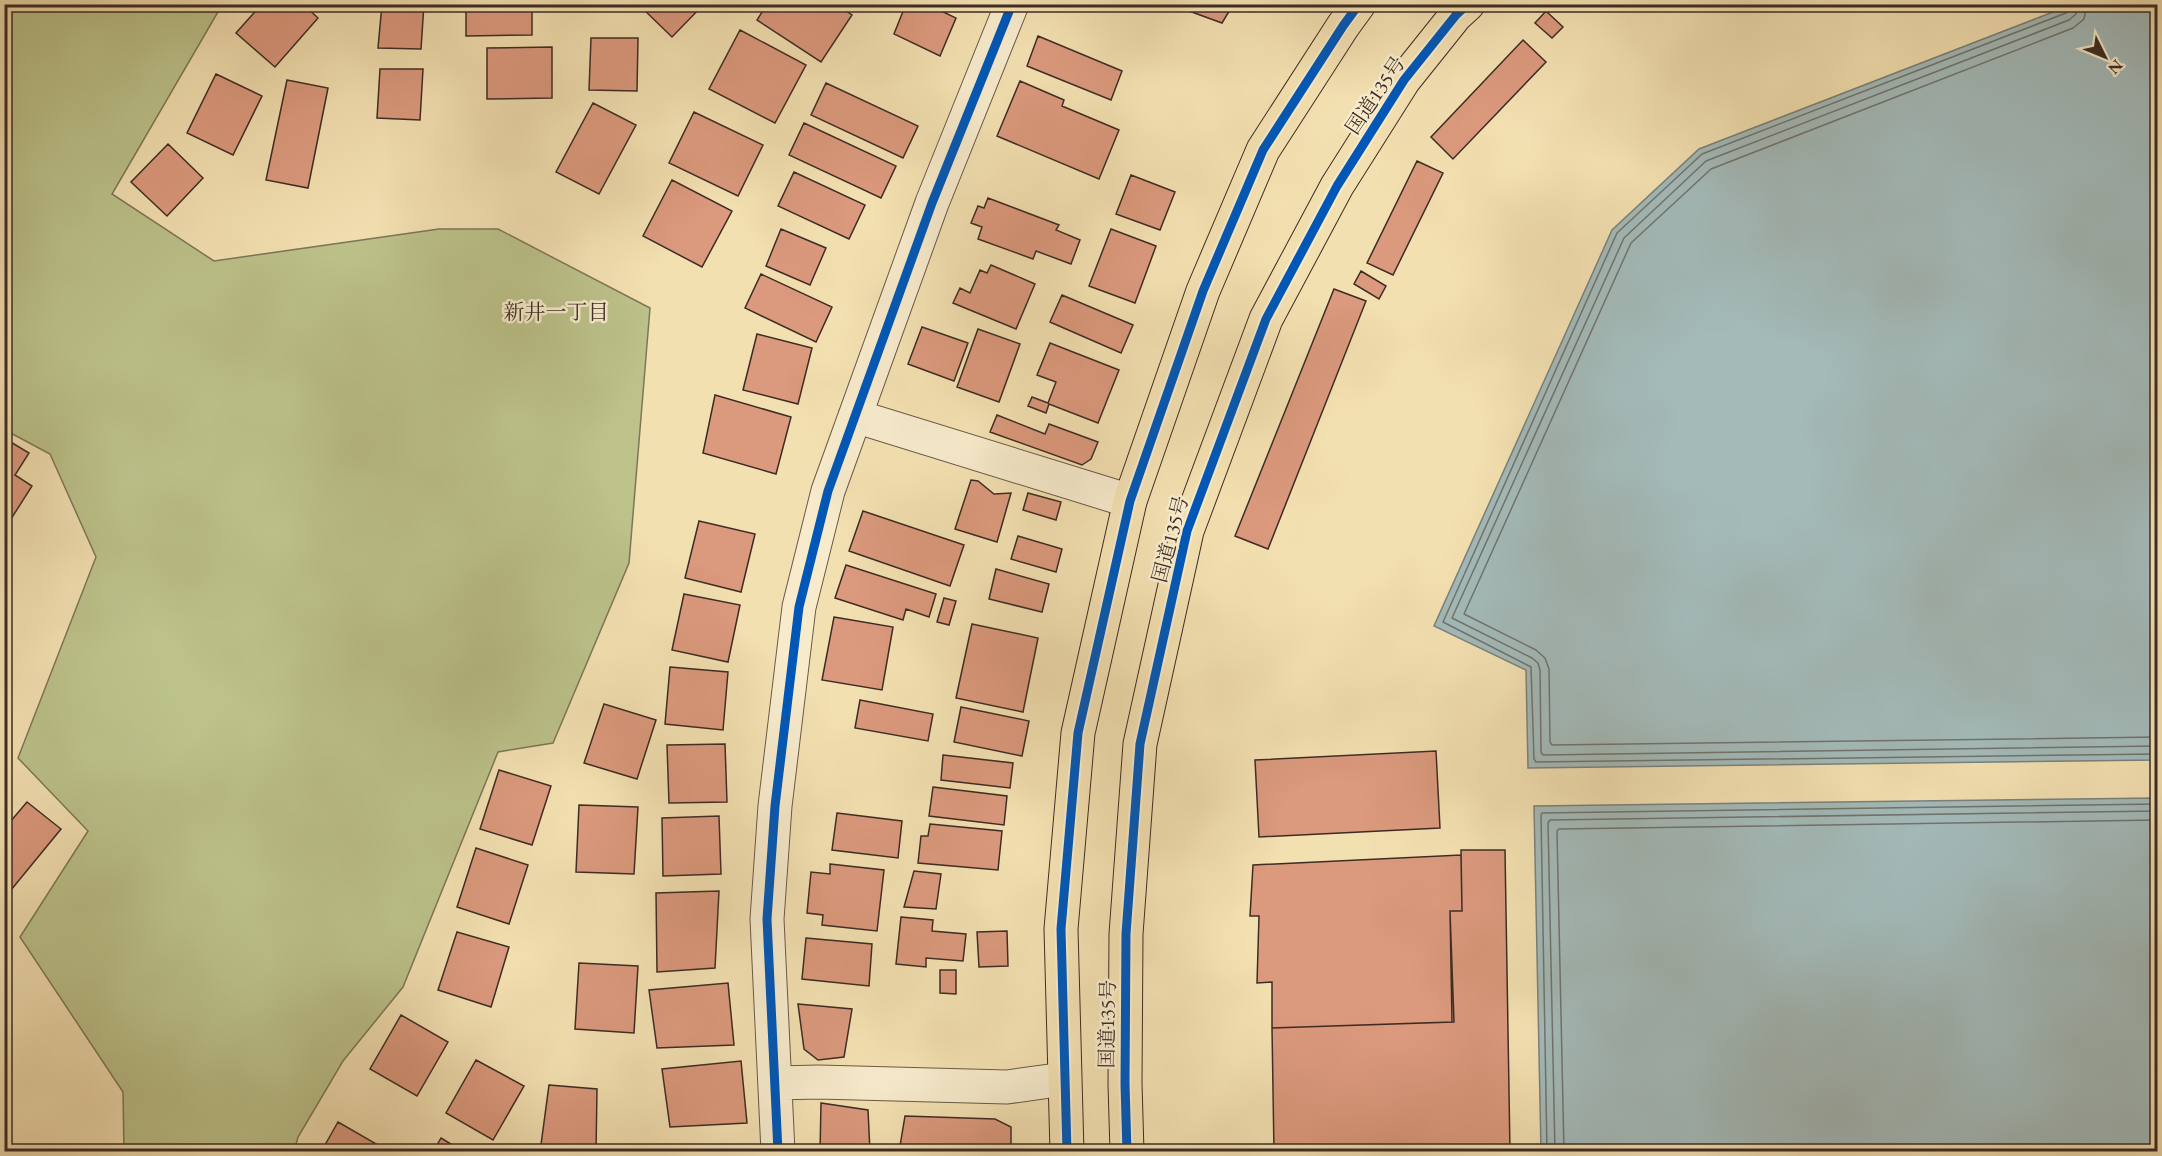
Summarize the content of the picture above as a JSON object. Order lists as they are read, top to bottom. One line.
{"streets":{"highway":["国道135号"]},"districts":["新井一丁目"],"north":"bottom right"}
